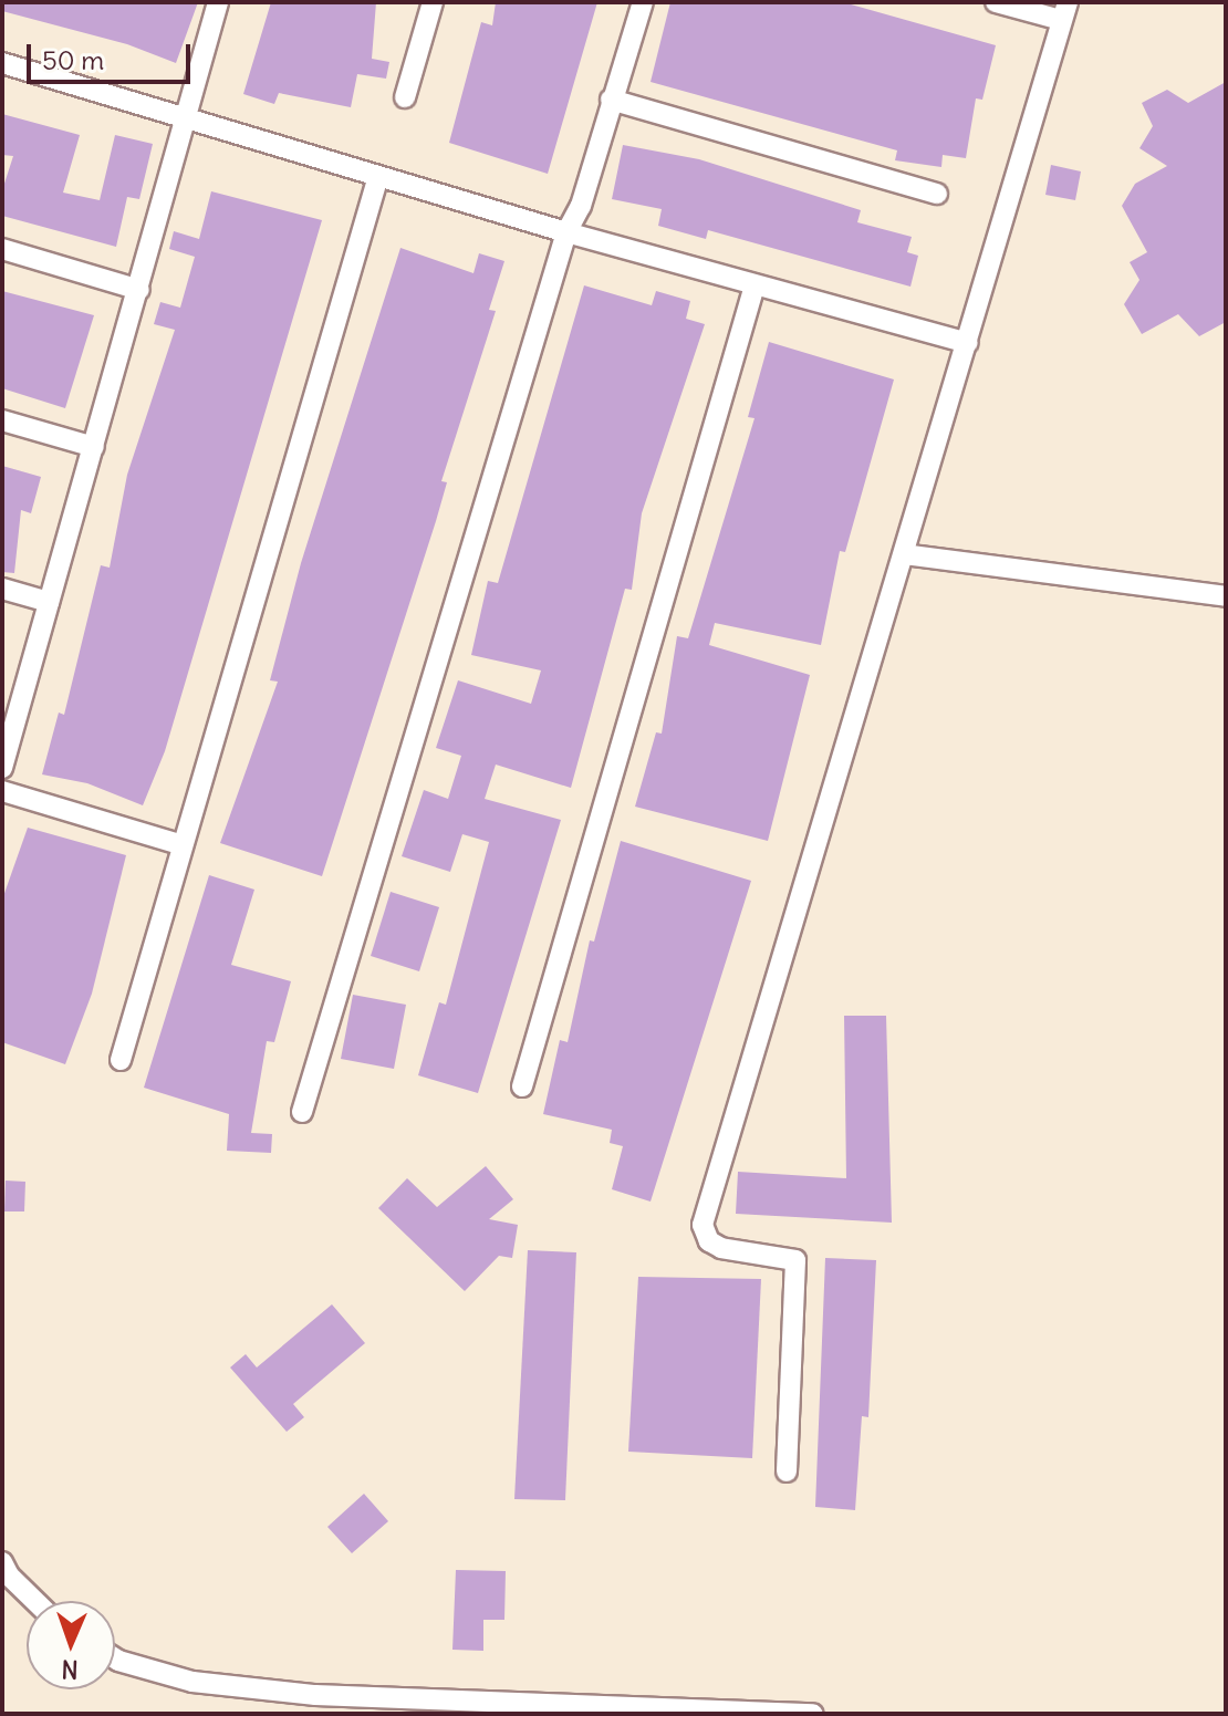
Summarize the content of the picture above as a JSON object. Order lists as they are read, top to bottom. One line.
{"scale_bar":"50 m","north":"bottom"}
